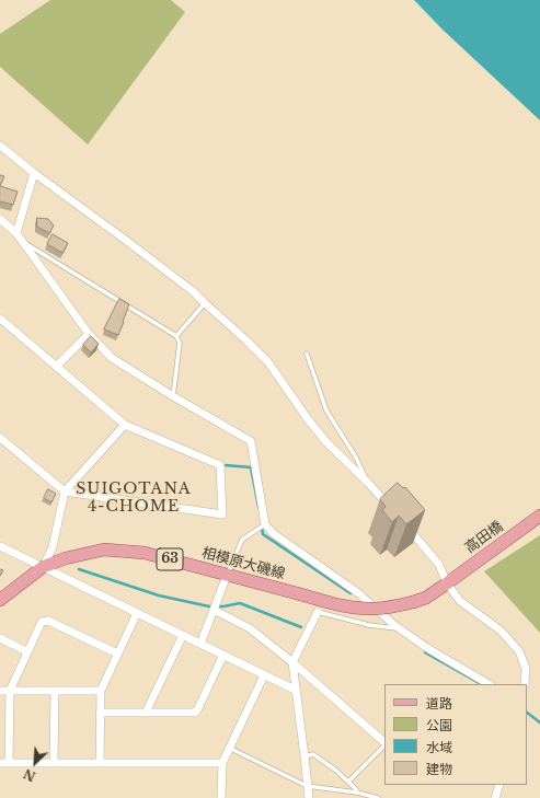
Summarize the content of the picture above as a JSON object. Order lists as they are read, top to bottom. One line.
{"streets":{"main road":["高田橋","63","相模原大磯線"]},"crossings":[["高田橋","相模原大磯線"]],"districts":["SUIGOTANA 4-CHOME"],"legend":["道路","公園","水域","建物"],"north":"bottom left"}
